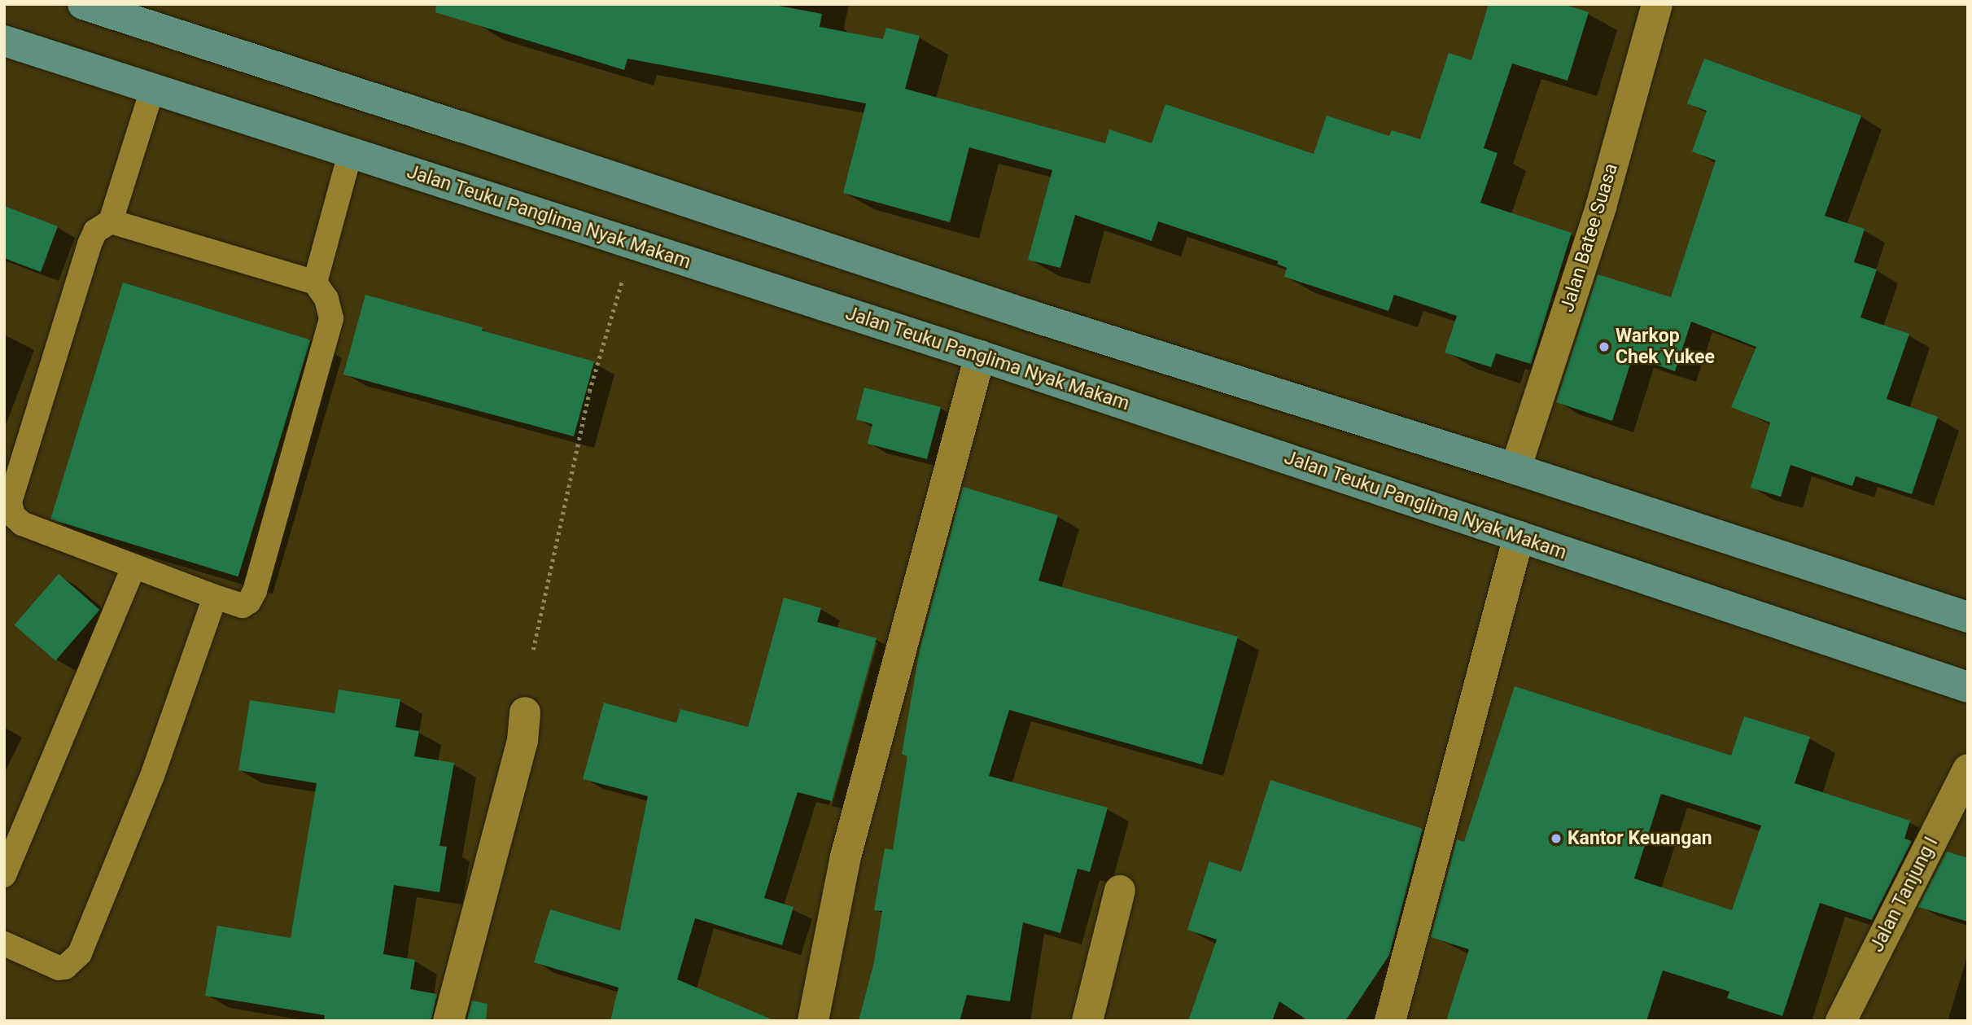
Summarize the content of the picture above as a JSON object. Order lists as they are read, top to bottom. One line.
{"streets":{"main road":["Jalan Teuku Panglima Nyak Makam"],"street":["Jalan Batee Suasa","Jalan Tanjung I"]},"places":["Warkop Chek Yukee","Kantor Keuangan"]}
